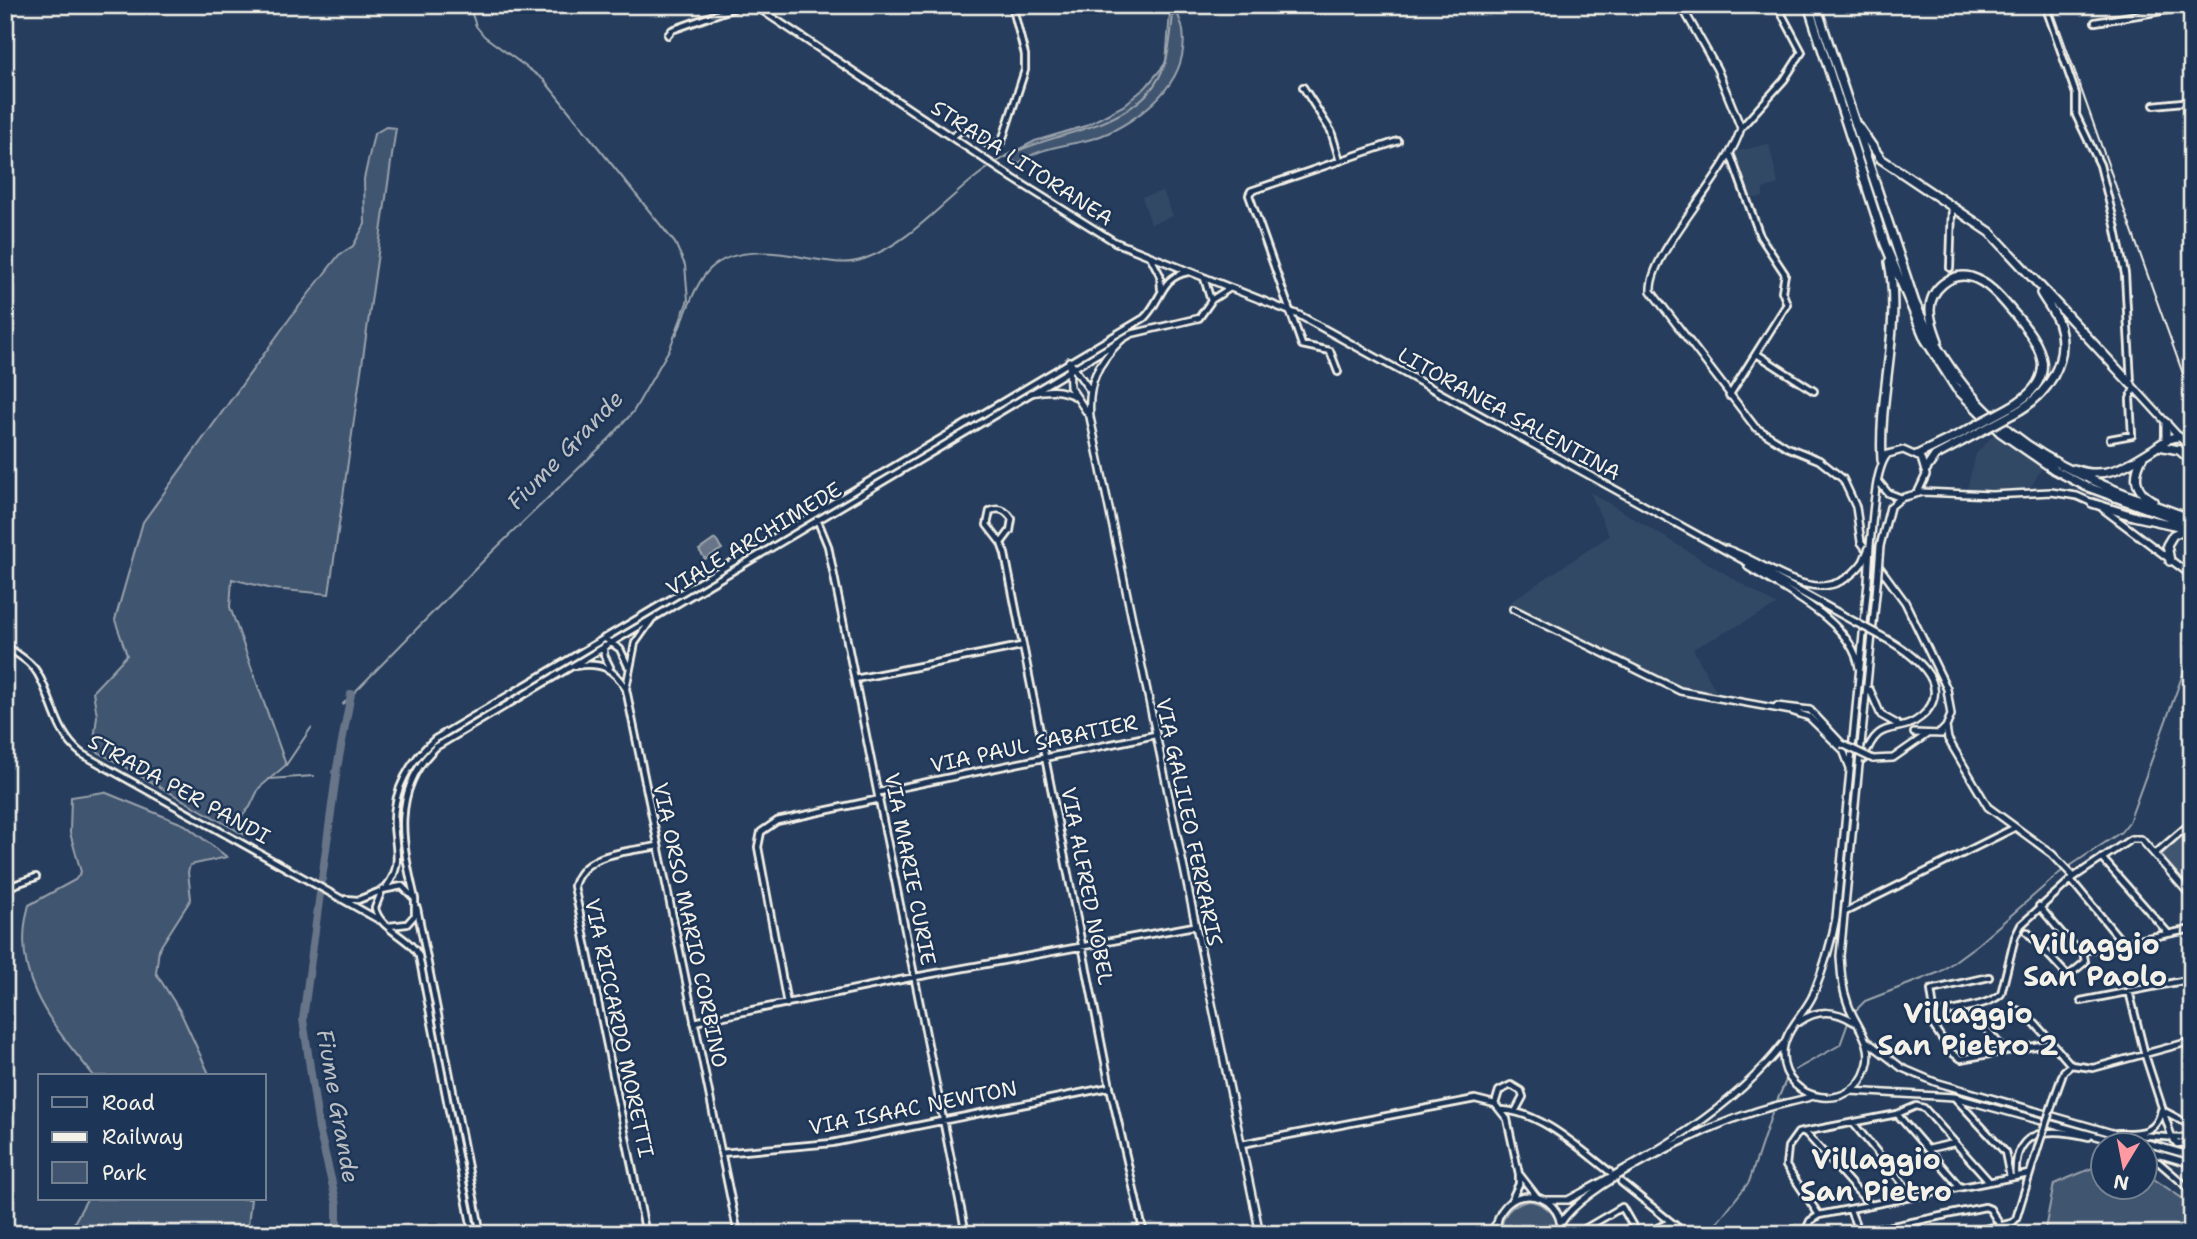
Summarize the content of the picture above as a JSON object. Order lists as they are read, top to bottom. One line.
{"streets":{"street":["STRADA LITORANEA","LITORANEA SALENTINA","VIALE ARCHIMEDE","VIA PAUL SABATIER","STRADA PER PANDI","VIA GALILEO FERRARIS","VIA MARIE CURIE","VIA ALFRED NOBEL","VIA ORSO MARIO CORBINO","VIA RICCARDO MORETTI","VIA ISAAC NEWTON"]},"crossings":[["STRADA LITORANEA","LITORANEA SALENTINA"],["STRADA LITORANEA","VIALE ARCHIMEDE"],["VIALE ARCHIMEDE","STRADA PER PANDI"],["VIALE ARCHIMEDE","VIA GALILEO FERRARIS"],["VIALE ARCHIMEDE","VIA MARIE CURIE"],["VIALE ARCHIMEDE","VIA ORSO MARIO CORBINO"],["VIA PAUL SABATIER","VIA GALILEO FERRARIS"],["VIA PAUL SABATIER","VIA MARIE CURIE"],["VIA PAUL SABATIER","VIA ALFRED NOBEL"],["VIA MARIE CURIE","VIA ISAAC NEWTON"],["VIA ALFRED NOBEL","VIA ISAAC NEWTON"],["VIA ORSO MARIO CORBINO","VIA RICCARDO MORETTI"],["VIA ORSO MARIO CORBINO","VIA ISAAC NEWTON"]],"districts":["Villaggio San Paolo","Villaggio San Pietro 2","Villaggio San Pietro"],"water":["Fiume Grande"],"legend":["Road","Railway","Park"],"north":"bottom"}
